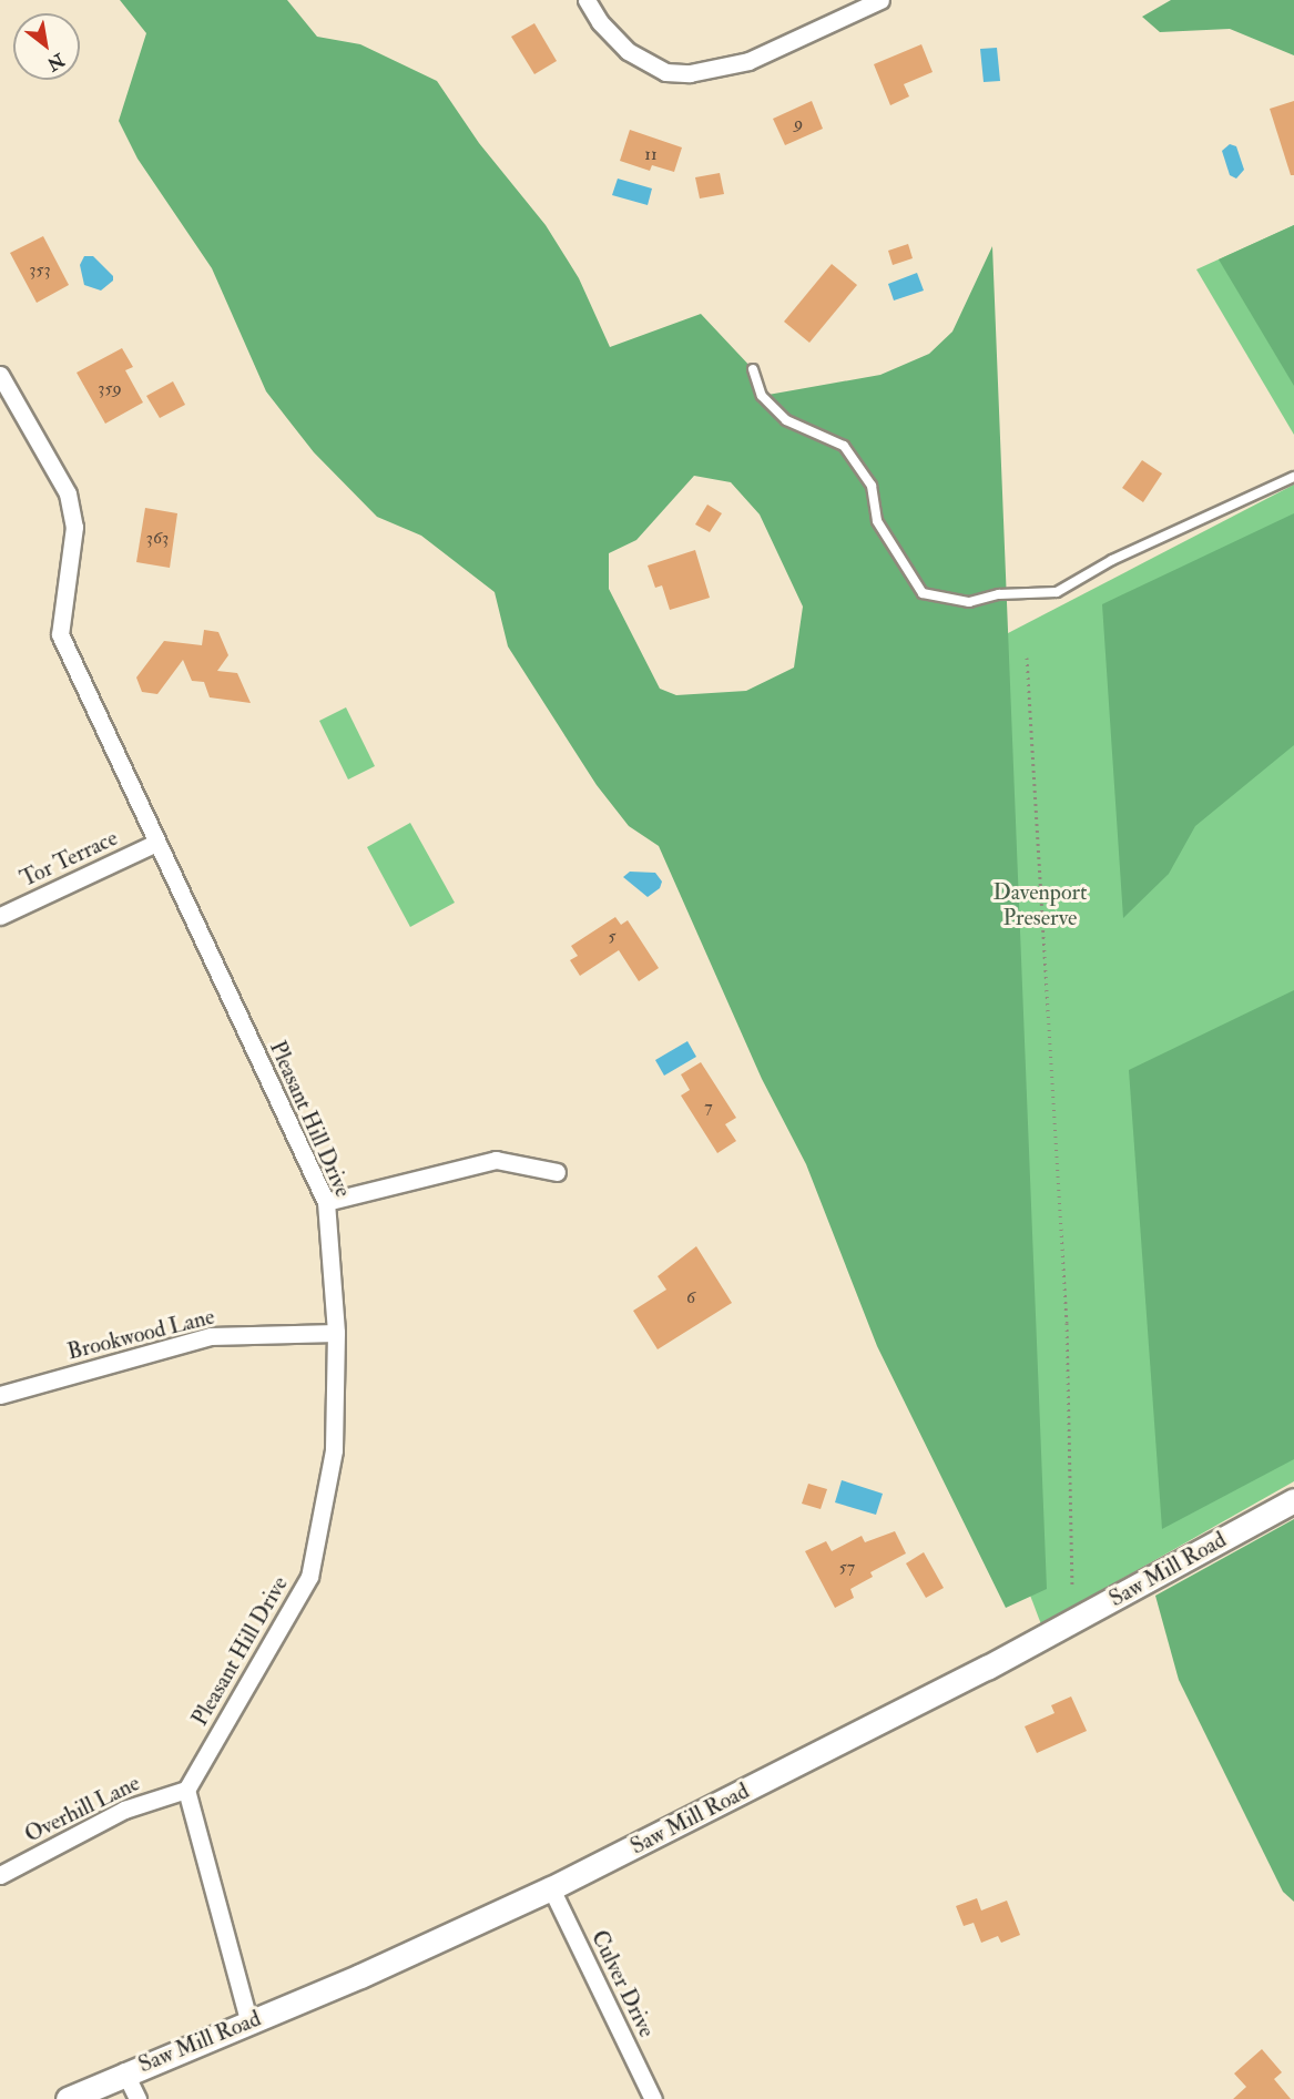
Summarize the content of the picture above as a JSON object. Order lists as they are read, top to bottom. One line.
{"streets":{"street":["Tor Terrace","Pleasant Hill Drive","Brookwood Lane","Saw Mill Road","Overhill Lane","Culver Drive"]},"crossings":[["Tor Terrace","Pleasant Hill Drive"],["Pleasant Hill Drive","Brookwood Lane"],["Pleasant Hill Drive","Overhill Lane"],["Saw Mill Road","Culver Drive"]],"parks":["Davenport Preserve"],"house_numbers":["9","11","353","359","363","5","7","6","57"],"north":"bottom right"}
